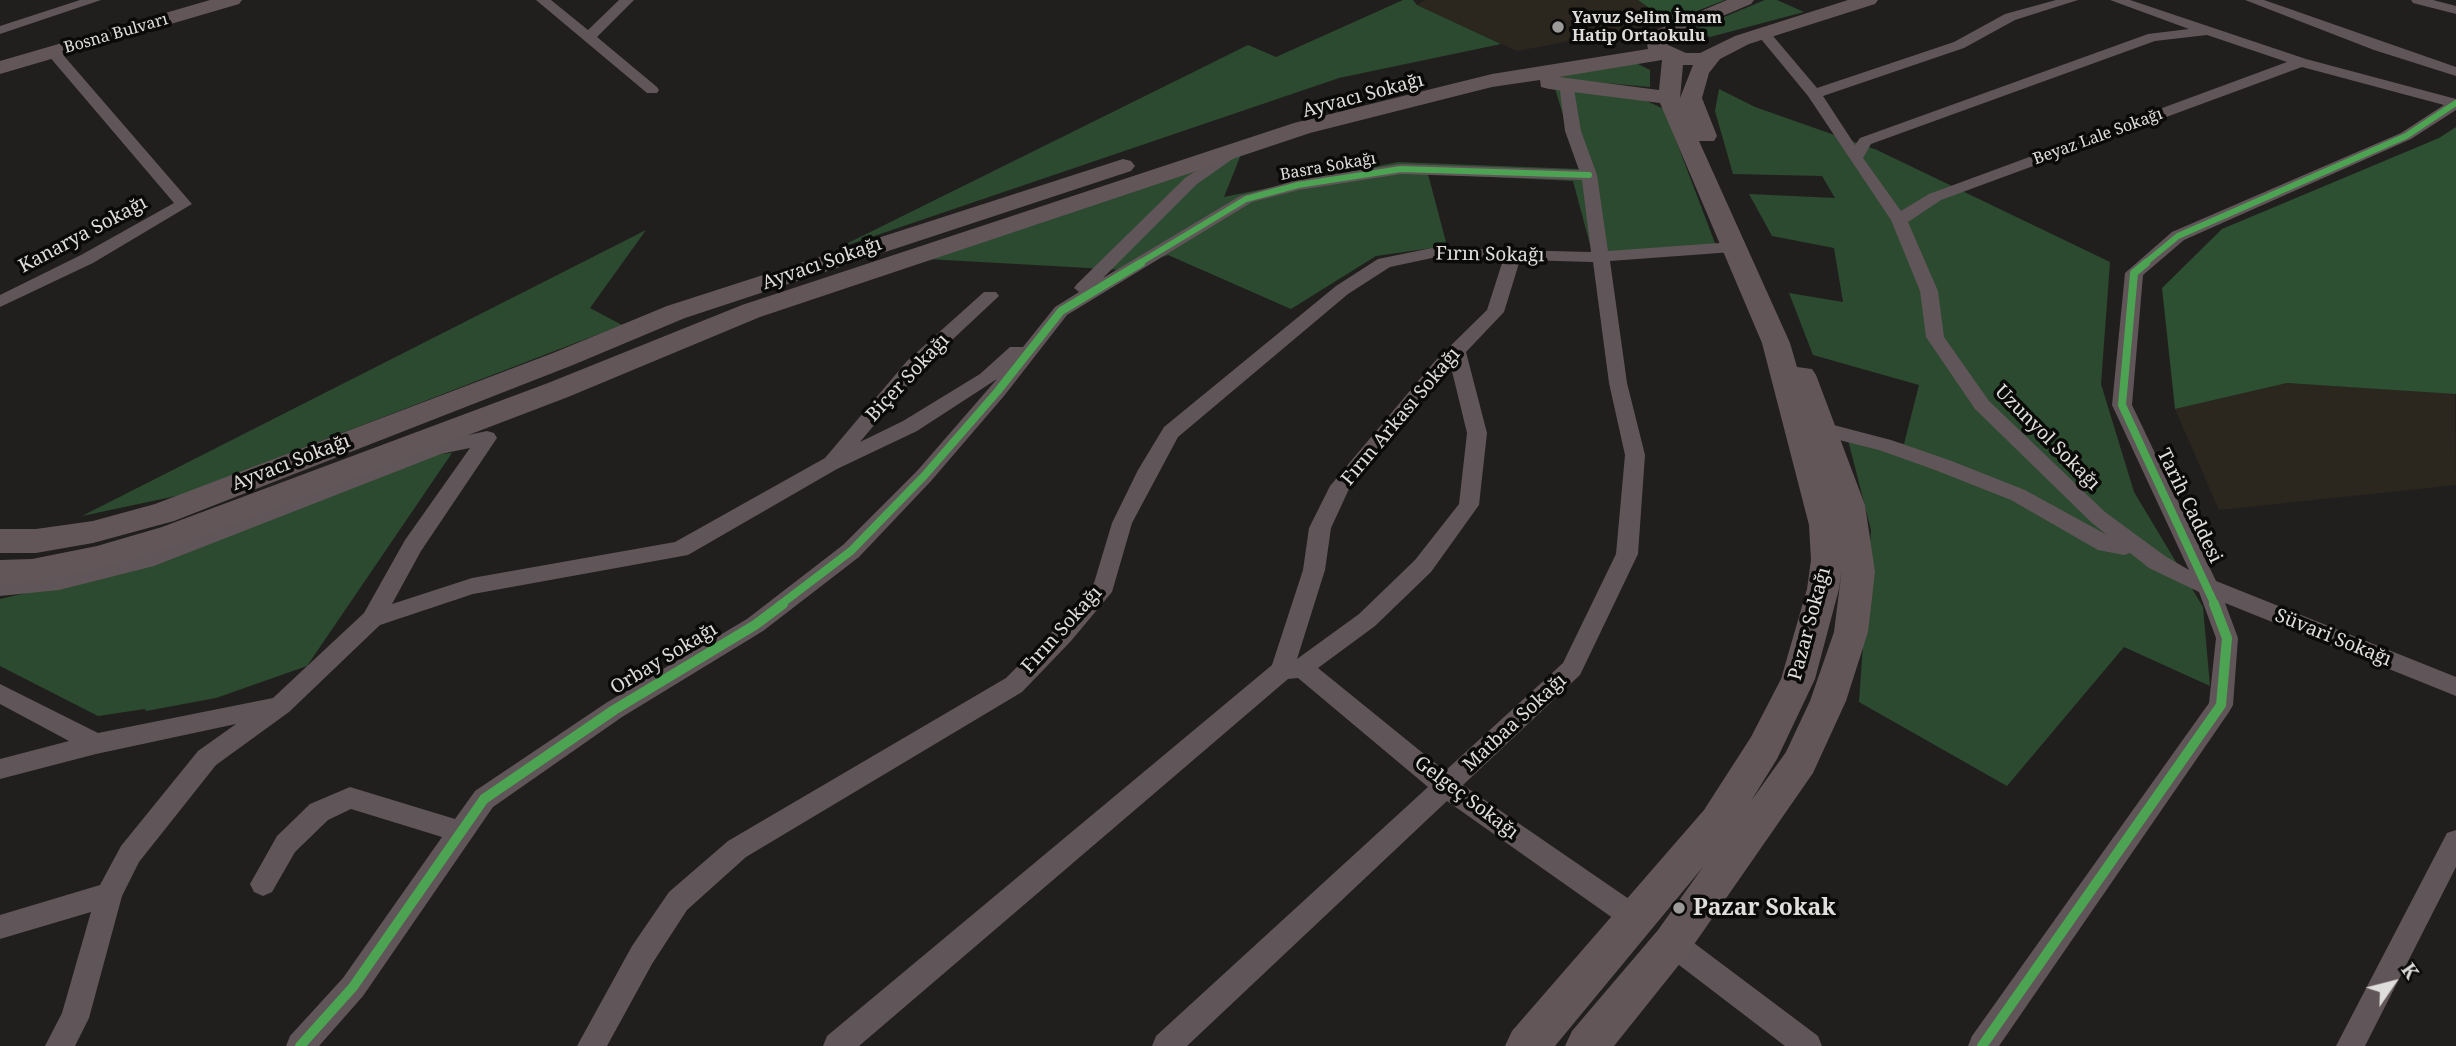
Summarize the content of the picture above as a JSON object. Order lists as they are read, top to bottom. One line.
{"streets":{"main road":["Bosna Bulvarı","Ayvacı Sokağı","Pazar Sokağı"],"street":["Beyaz Lale Sokağı","Basra Sokağı","Kanarya Sokağı","Fırın Sokağı","Biçer Sokağı","Fırın Arkası Sokağı","Uzunyol Sokağı","Tarih Caddesi","Süvari Sokağı","Orbay Sokağı","Matbaa Sokağı","Gelgeç Sokağı"]},"crossings":[["Bosna Bulvarı","Kanarya Sokağı"],["Ayvacı Sokağı","Pazar Sokağı"],["Beyaz Lale Sokağı","Uzunyol Sokağı"],["Basra Sokağı","Orbay Sokağı"],["Basra Sokağı","Matbaa Sokağı"],["Fırın Sokağı","Fırın Arkası Sokağı"],["Fırın Sokağı","Pazar Sokağı"],["Fırın Sokağı","Matbaa Sokağı"],["Fırın Arkası Sokağı","Gelgeç Sokağı"],["Uzunyol Sokağı","Tarih Caddesi"],["Uzunyol Sokağı","Süvari Sokağı"],["Tarih Caddesi","Süvari Sokağı"],["Pazar Sokağı","Gelgeç Sokağı"],["Matbaa Sokağı","Gelgeç Sokağı"]],"places":["Yavuz Selim İmam Hatip Ortaokulu","Pazar Sokak"],"north":"top right"}
